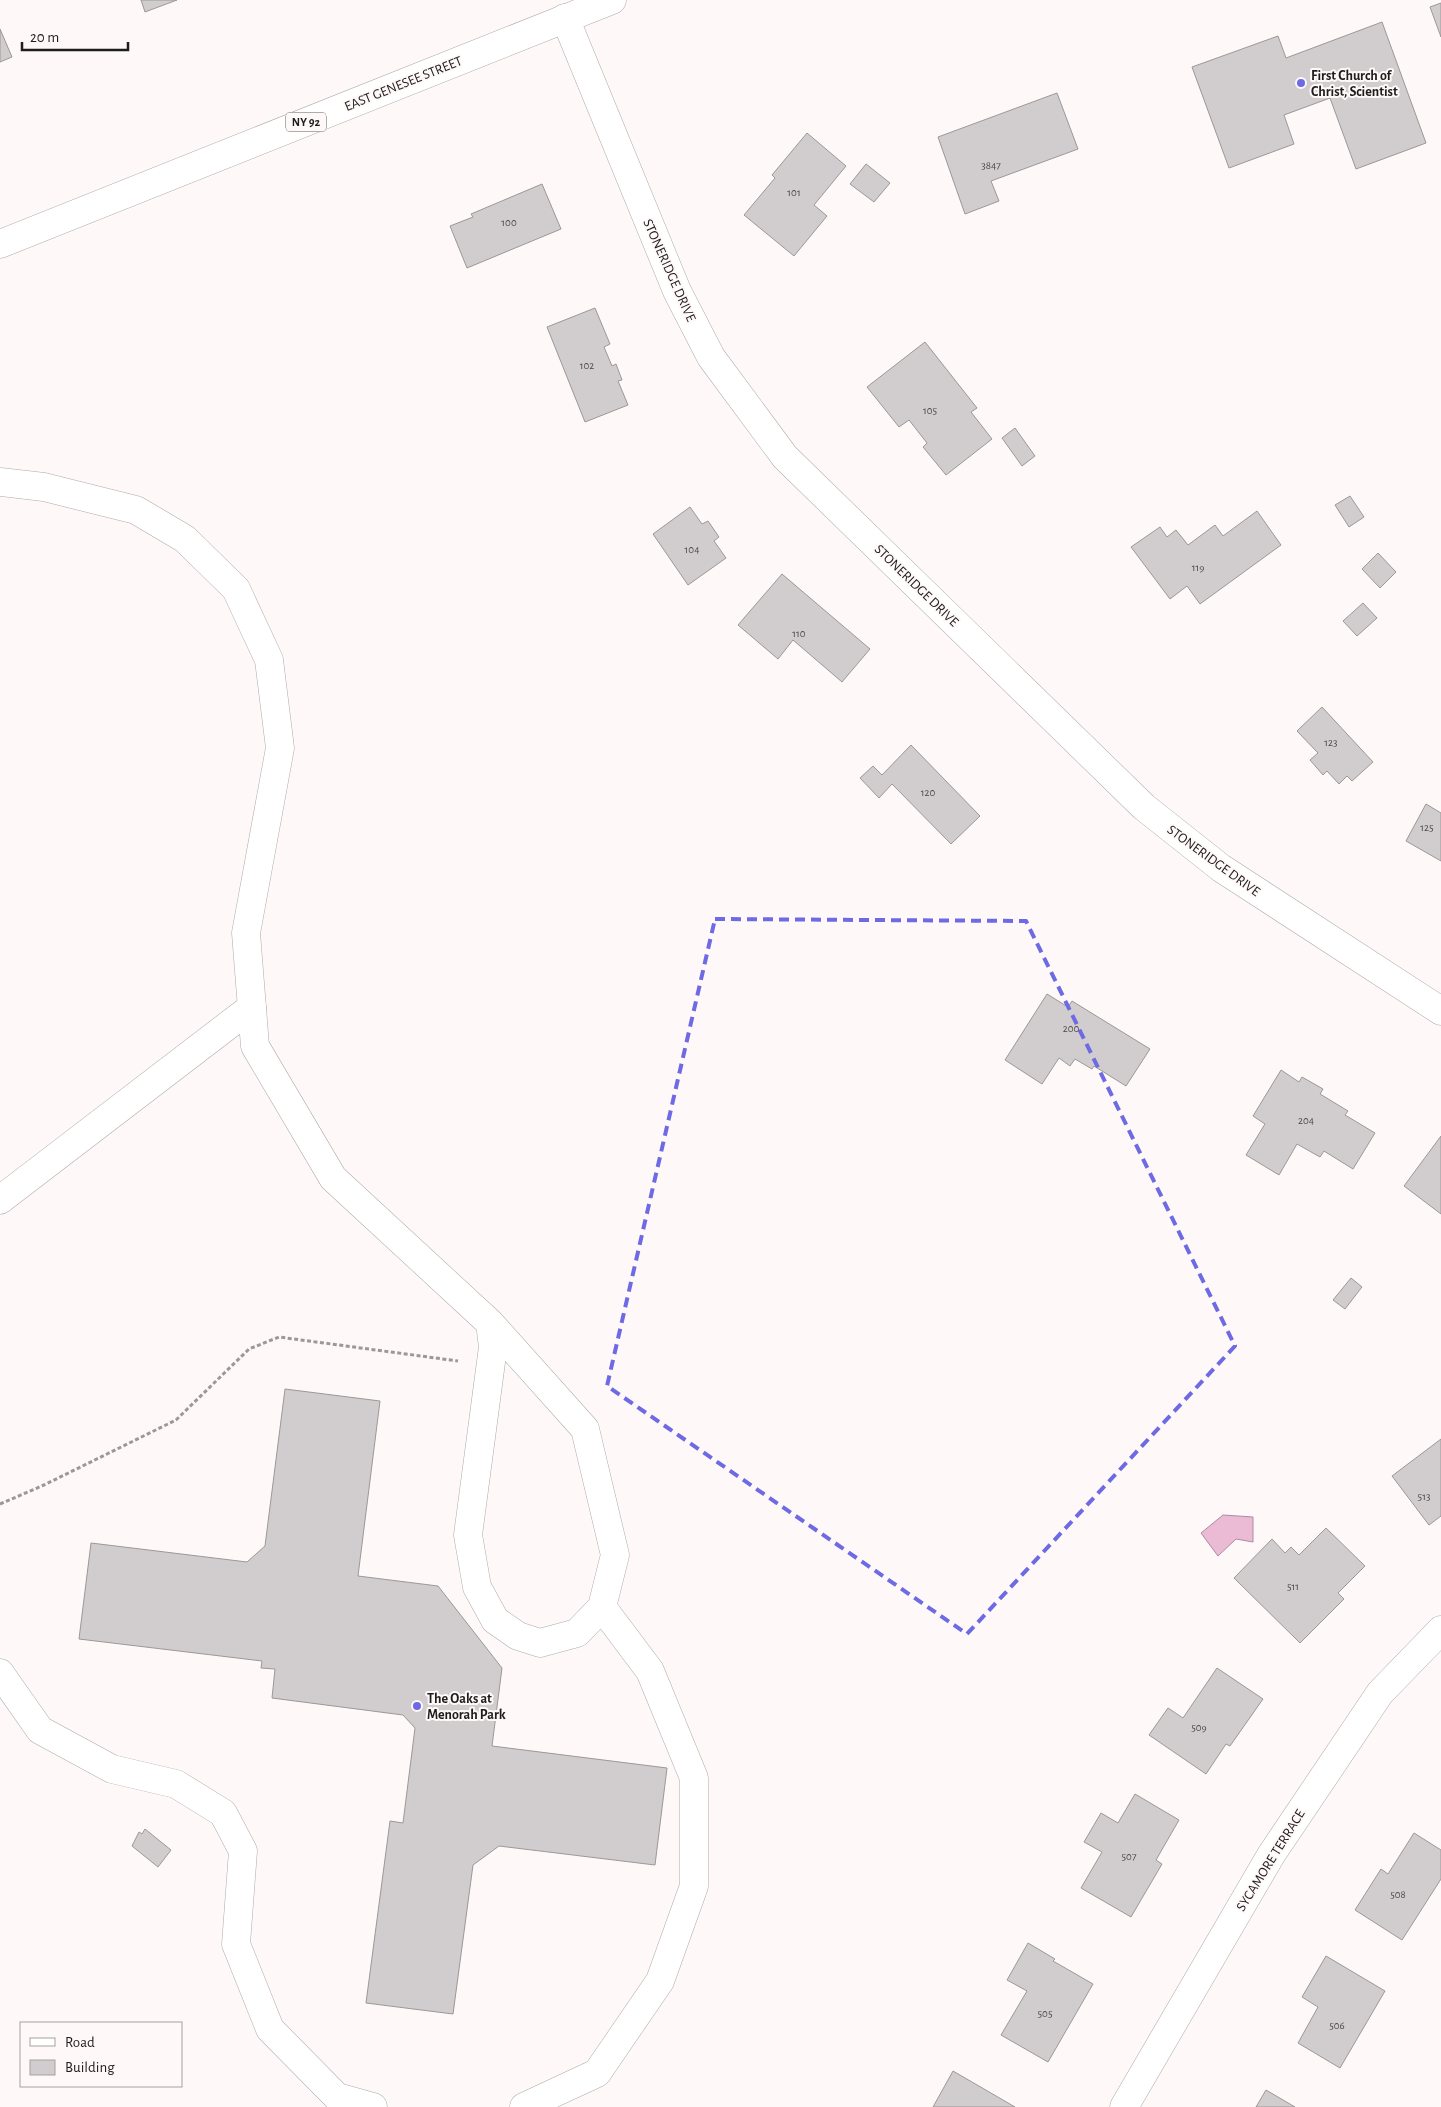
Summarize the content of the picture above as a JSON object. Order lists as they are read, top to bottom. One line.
{"streets":{"street":["EAST GENESEE STREET","NY 92","STONERIDGE DRIVE","SYCAMORE TERRACE"]},"crossings":[["EAST GENESEE STREET","STONERIDGE DRIVE"]],"places":["First Church of Christ, Scientist","The Oaks at Menorah Park"],"house_numbers":["3847","101","100","102","105","104","119","110","123","120","125","200","204","513","511","509","507","508","505","506"],"legend":["Road","Building"],"scale_bar":"20 m"}
